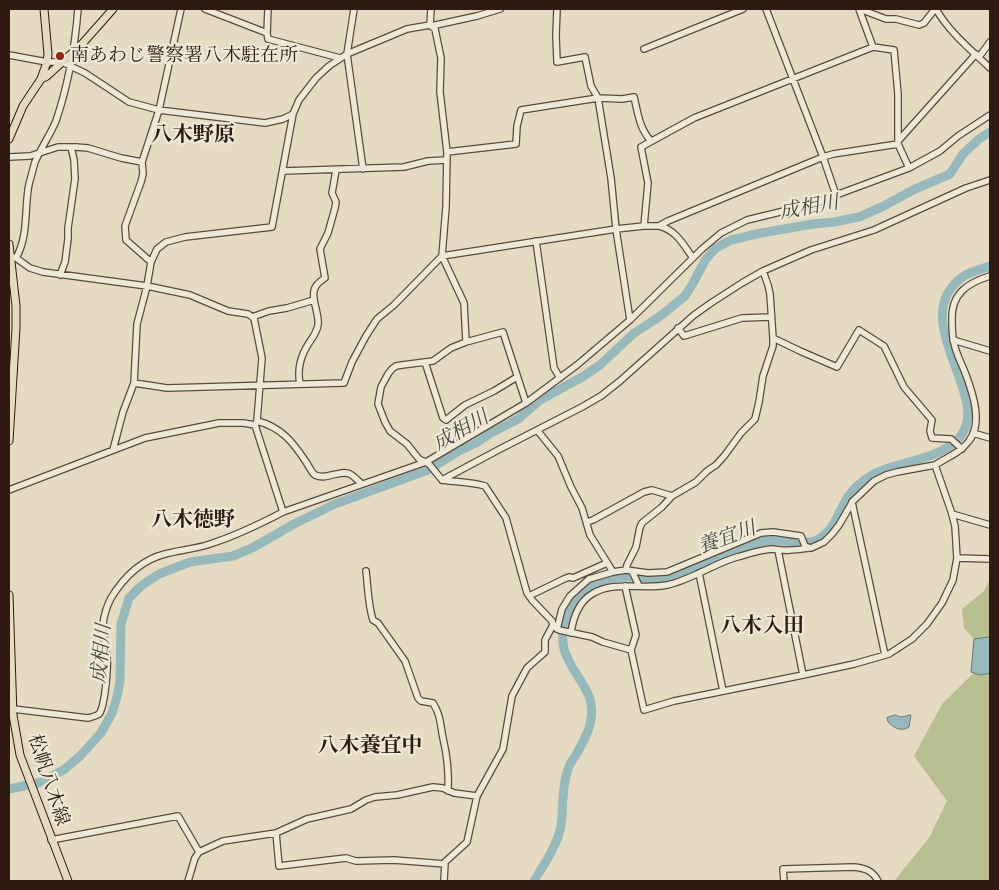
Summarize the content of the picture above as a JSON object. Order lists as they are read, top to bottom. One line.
{"streets":{"main road":["松帆八木線"]},"districts":["八木野原","八木徳野","八木入田","八木養宜中"],"water":["成相川","養宜川"],"places":["南あわじ警察署八木駐在所"]}
